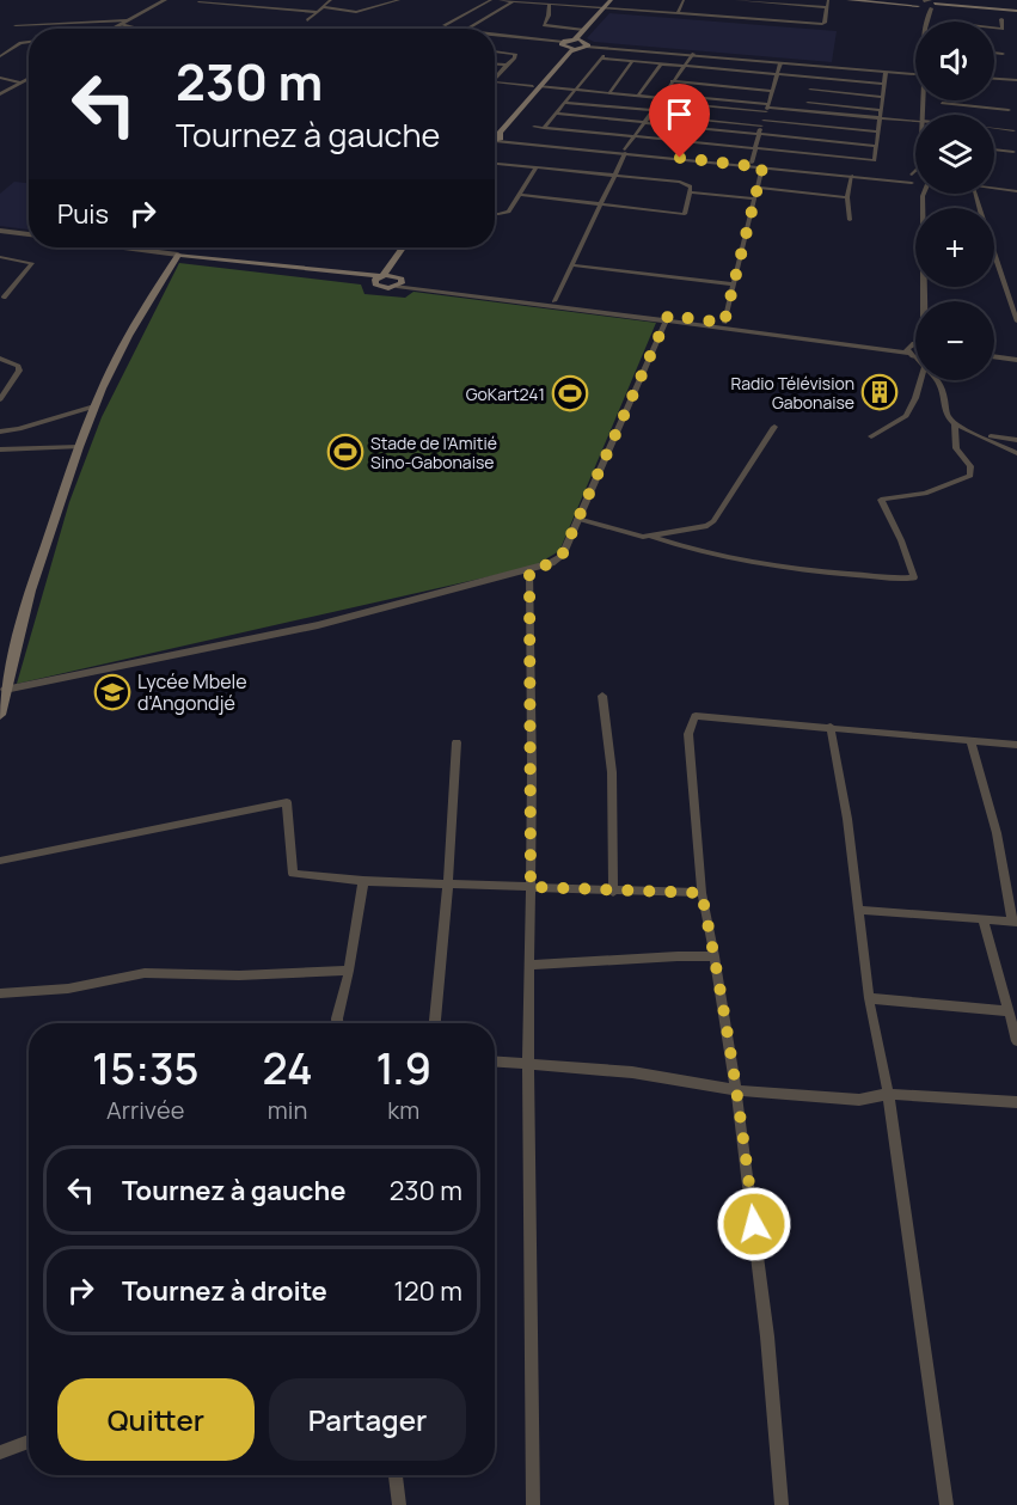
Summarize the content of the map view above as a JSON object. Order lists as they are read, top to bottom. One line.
{"places":{"building":["Radio Télévision Gabonaise"],"sports":["GoKart241","Stade de l’Amitié Sino-Gabonaise"],"school or university":["Lycée Mbele d'Angondjé"]},"page":{"map_buttons":["+","−"],"turn":["230 m","Tournez à gauche"],"then":"Puis","eta":["15:35","Arrivée","24","min","1.9","km"],"list":[{"name":"Tournez à gauche","value":"230 m"},{"name":"Tournez à droite","value":"120 m"}],"buttons":["Quitter","Partager"]}}
